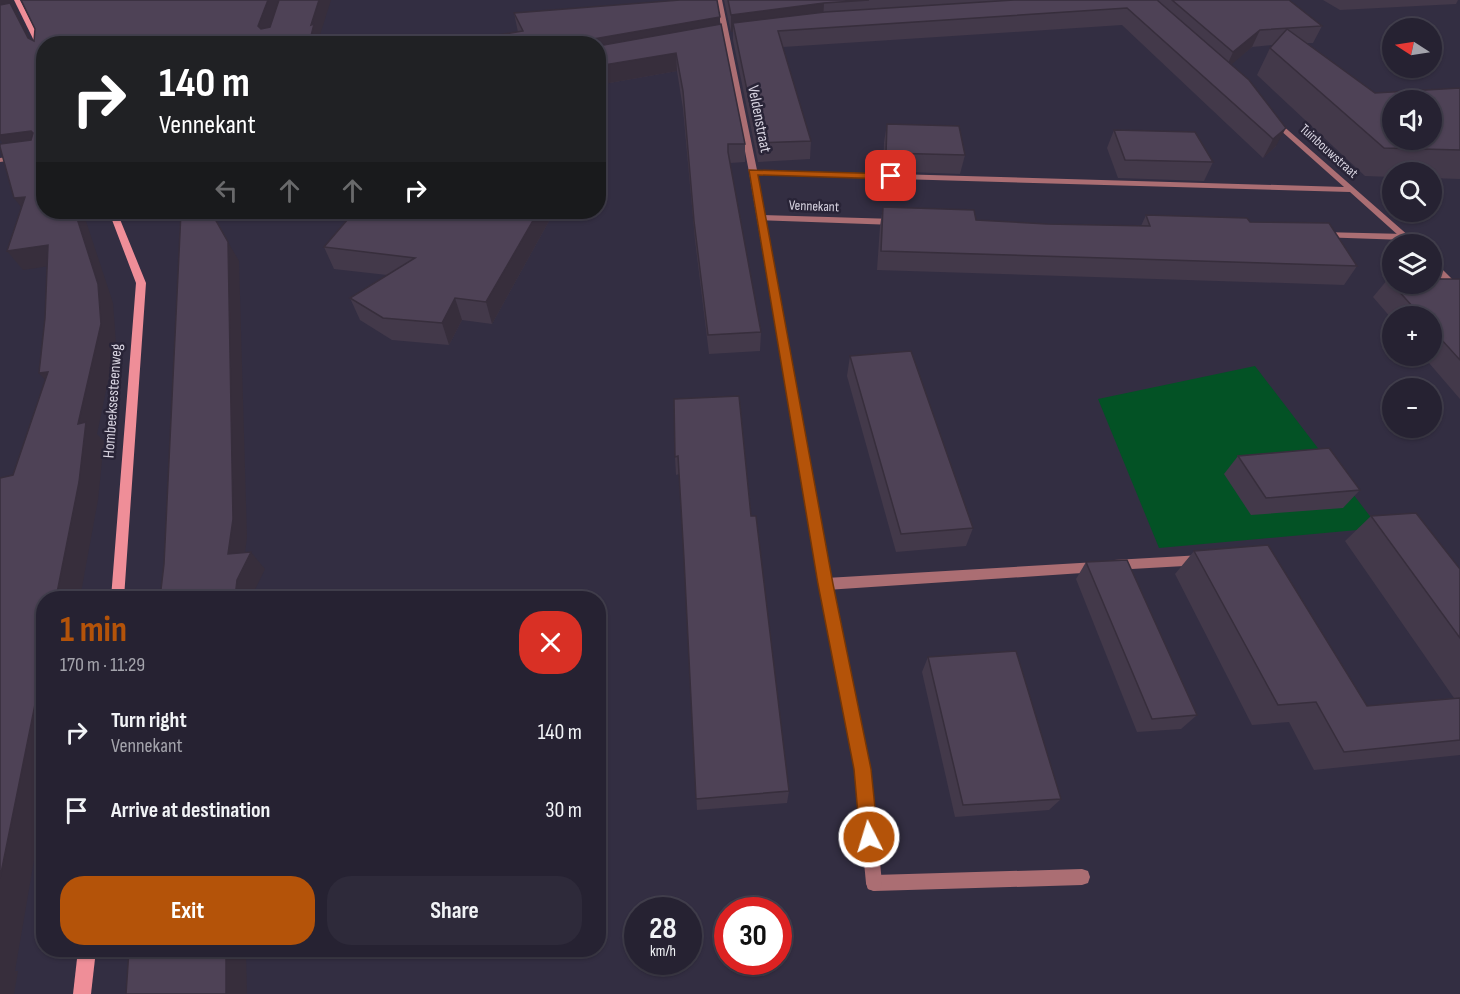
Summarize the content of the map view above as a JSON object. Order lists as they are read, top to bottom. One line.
{"streets":{"main road":["Hombeeksesteenweg"],"street":["Veldenstraat","Tuinbouwstraat","Vennekant"]},"crossings":[["Veldenstraat","Vennekant"],["Tuinbouwstraat","Vennekant"]],"north":"left","page":{"map_buttons":["+","−"],"turn":["140 m","Vennekant"],"heading":["1 min","170 m · 11:29"],"list":[{"name":"Turn right","note":"Vennekant","value":"140 m"},{"name":"Arrive at destination","value":"30 m"}],"buttons":["Exit","Share"],"speed":"28 km/h","limit":"30"}}
